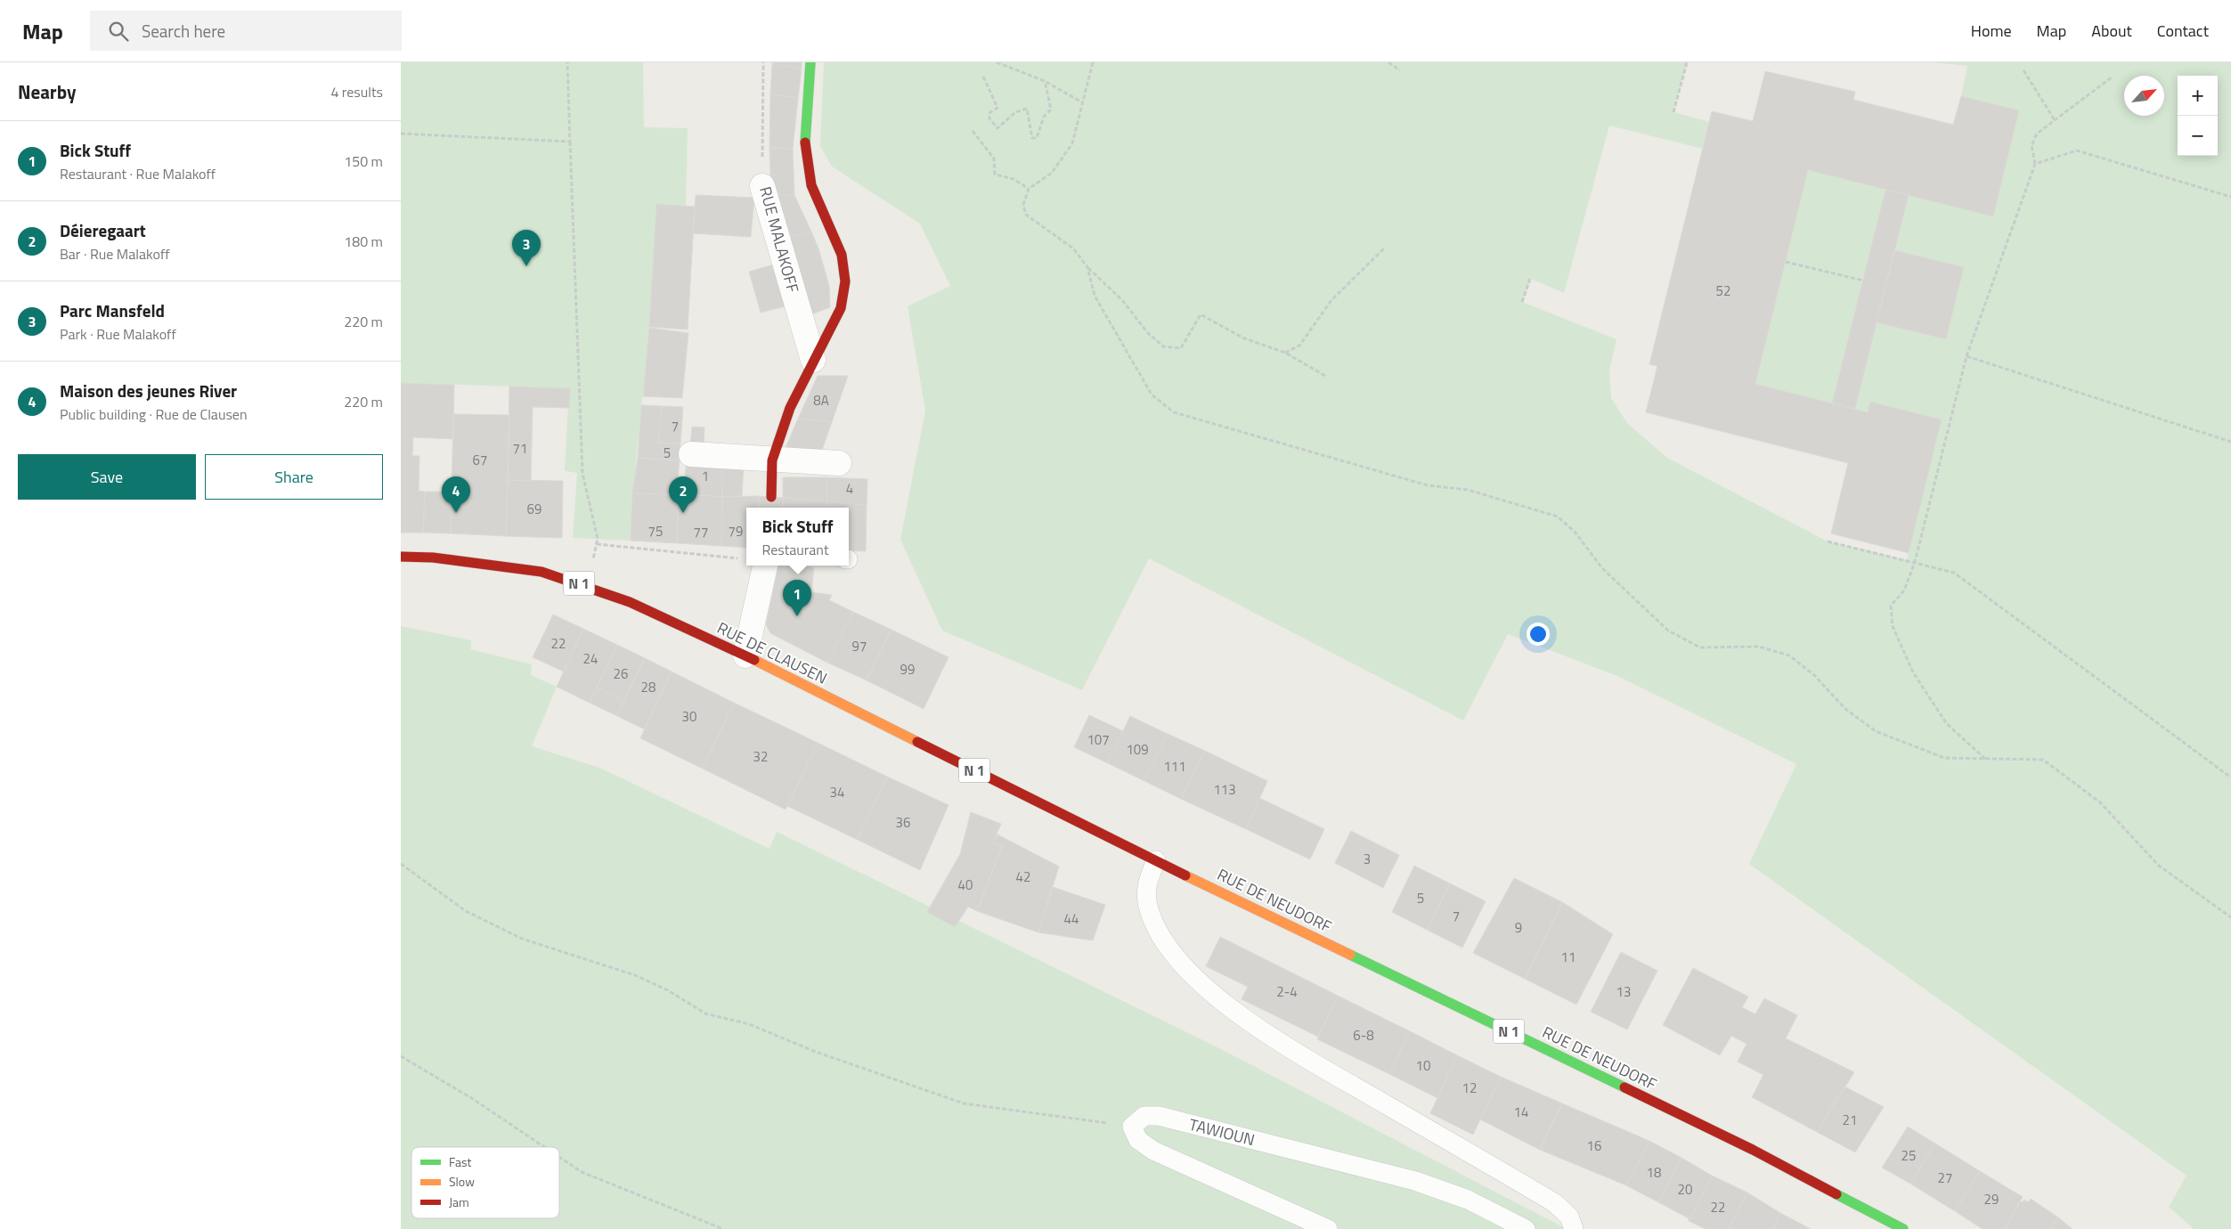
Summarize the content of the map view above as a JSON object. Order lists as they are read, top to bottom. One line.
{"streets":{"main road":["N 1","RUE DE CLAUSEN","RUE DE NEUDORF"],"street":["RUE MALAKOFF"],"lane":["TAWIOUN"]},"crossings":[["RUE DE CLAUSEN","RUE DE NEUDORF"]],"house_numbers":["52","8A","7","71","5","67","1","4","69","75","79","77","22","97","24","99","26","28","30","107","109","32","111","113","34","36","3","42","40","5","7","44","9","11","2-4","13","6-8","10","12","14","21","16","25","18","27","20","29","22"],"legend":["Fast","Slow","Jam"],"north":"top right","page":{"header":"Map","search":"Search here","nav":["Home","Map","About","Contact"],"heading":["Nearby","4 results"],"map_buttons":["+","−"],"list":[{"mark":"1","name":"Bick Stuff","note":"Restaurant · Rue Malakoff","value":"150 m"},{"mark":"2","name":"Déieregaart","note":"Bar · Rue Malakoff","value":"180 m"},{"mark":"3","name":"Parc Mansfeld","note":"Park · Rue Malakoff","value":"220 m"},{"mark":"4","name":"Maison des jeunes River","note":"Public building · Rue de Clausen","value":"220 m"}],"pins":["3","2","4","1"],"buttons":["Save","Share"],"popup":["Bick Stuff","Restaurant"]}}
